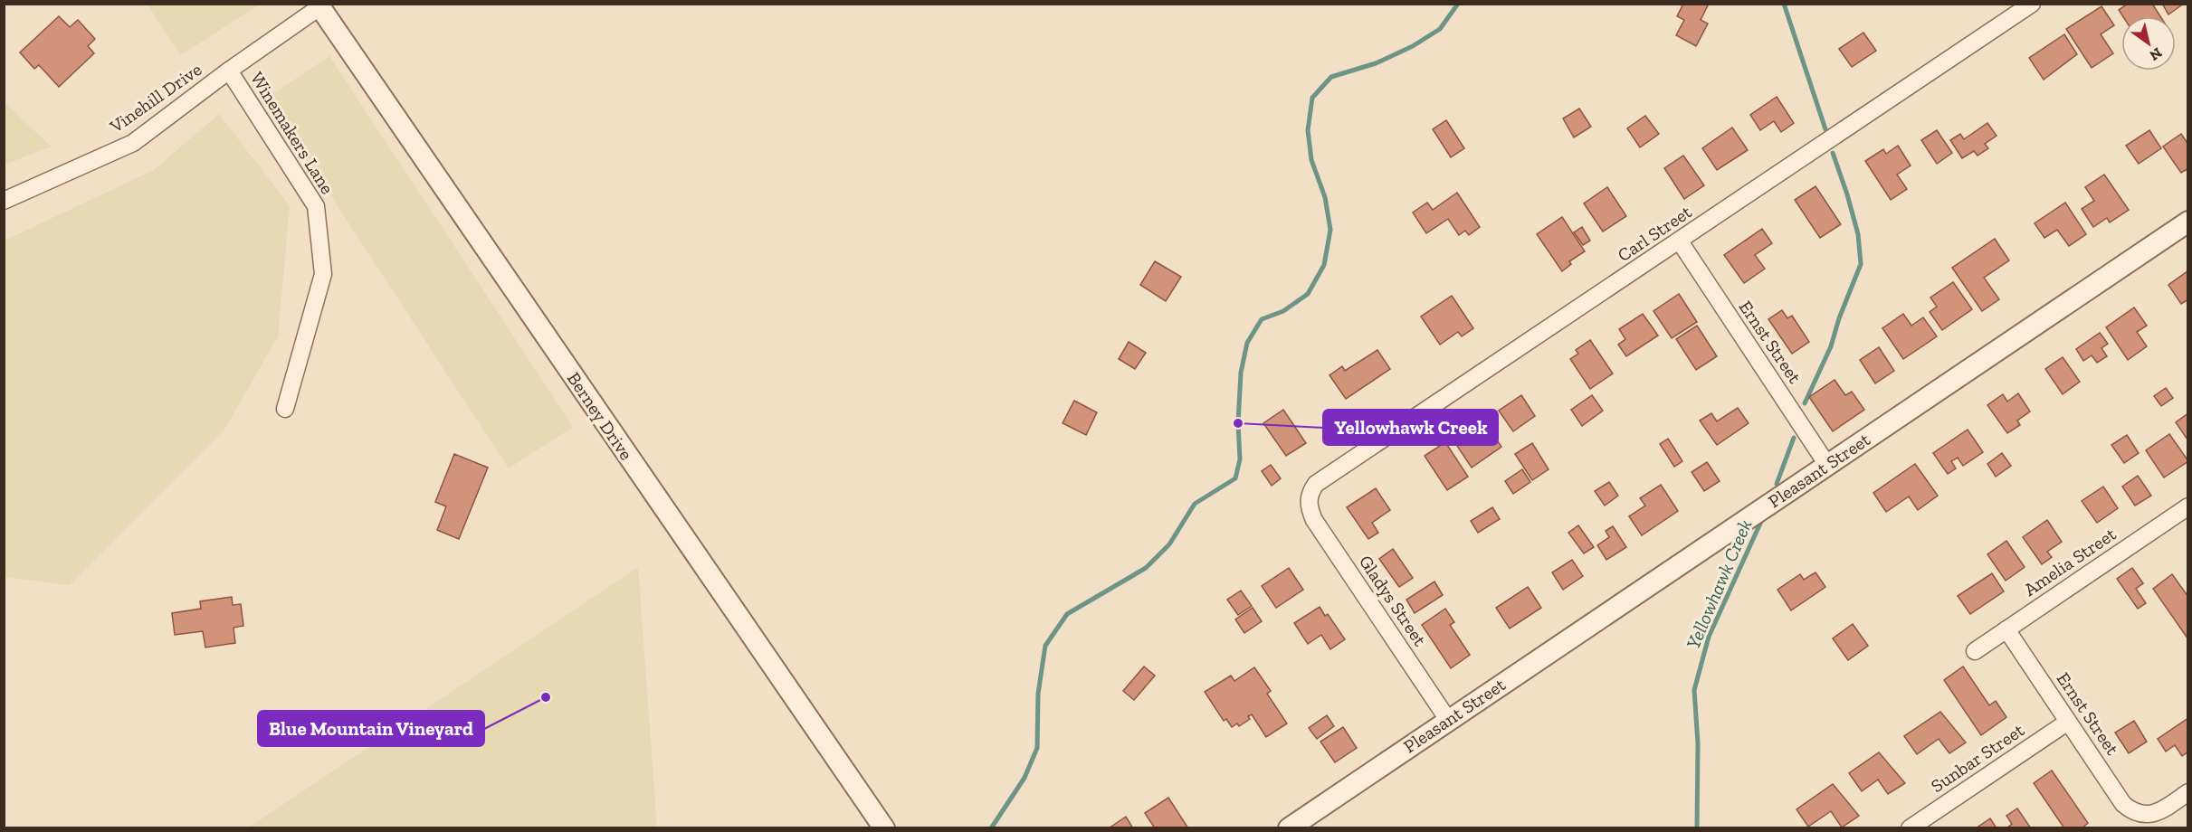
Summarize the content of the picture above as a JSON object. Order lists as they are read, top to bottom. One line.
{"streets":{"street":["Vinehill Drive","Winemakers Lane","Carl Street","Ernst Street","Berney Drive","Pleasant Street","Amelia Street","Gladys Street","Sunbar Street"]},"crossings":[["Vinehill Drive","Winemakers Lane"],["Vinehill Drive","Berney Drive"],["Carl Street","Ernst Street"],["Carl Street","Gladys Street"],["Ernst Street","Pleasant Street"],["Ernst Street","Amelia Street"],["Ernst Street","Sunbar Street"],["Pleasant Street","Gladys Street"]],"water":["Yellowhawk Creek"],"places":["Yellowhawk Creek","Blue Mountain Vineyard"],"north":"bottom right"}
